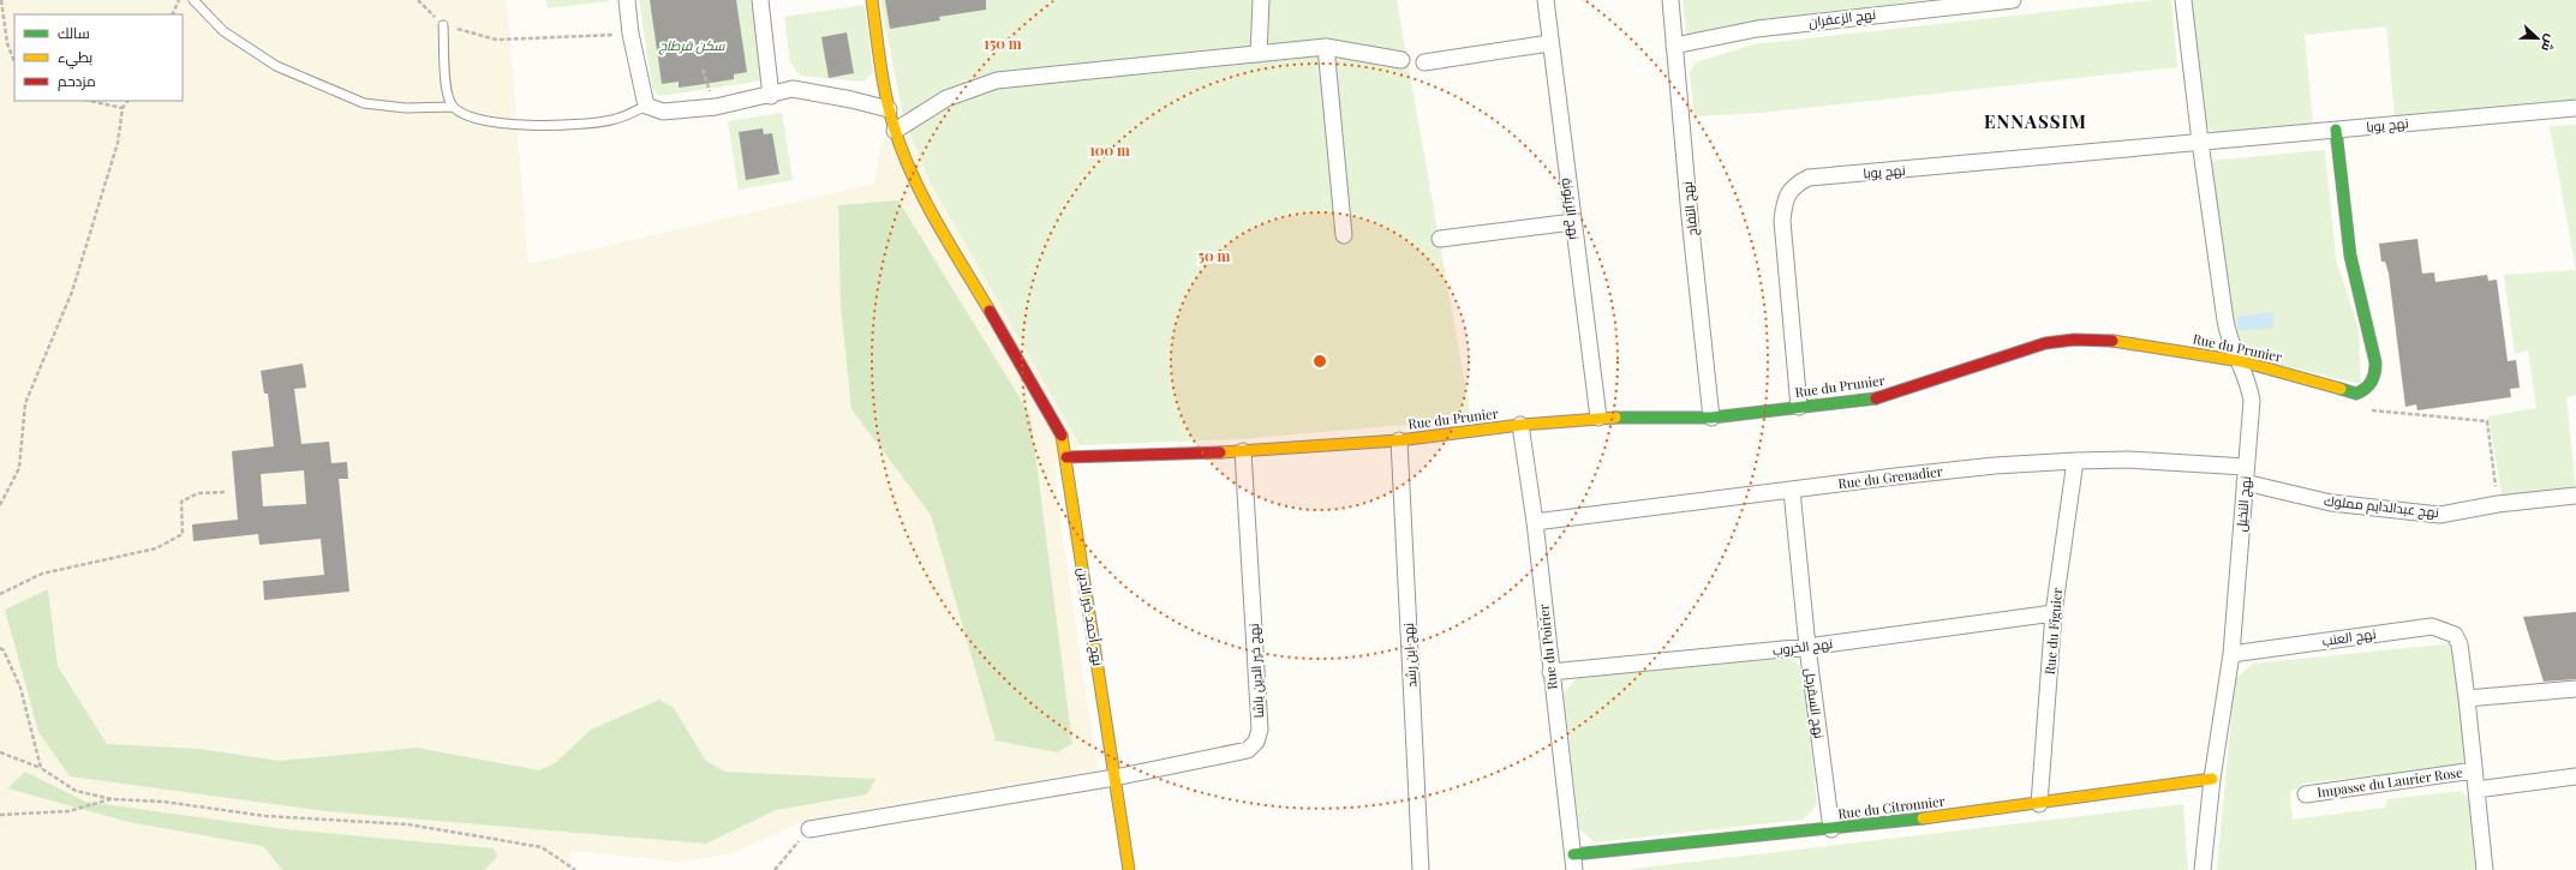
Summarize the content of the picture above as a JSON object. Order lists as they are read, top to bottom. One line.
{"streets":{"street":["نهج الزعفران","نهج يوبا","نهج الزيتونة","نهج التفاح","Rue du Prunier","Rue du Grenadier","نهج النخيل","نهج عبدالدايم مملوك","نهج أحمد خير الدين","Rue du Figuier","نهج العنب","Rue du Poirier","نهج الخروب","نهج ابن رشد","نهج خير الدين باشا","نهج السفرجل","Impasse du Laurier Rose","Rue du Citronnier"]},"crossings":[["نهج الزعفران","نهج التفاح"],["نهج يوبا","Rue du Prunier"],["نهج يوبا","نهج النخيل"],["نهج الزيتونة","Rue du Prunier"],["نهج التفاح","Rue du Prunier"],["Rue du Prunier","نهج النخيل"],["Rue du Prunier","نهج أحمد خير الدين"],["Rue du Prunier","Rue du Poirier"],["Rue du Prunier","نهج ابن رشد"],["Rue du Prunier","نهج خير الدين باشا"],["Rue du Grenadier","نهج النخيل"],["Rue du Grenadier","نهج عبدالدايم مملوك"],["Rue du Grenadier","Rue du Figuier"],["Rue du Grenadier","Rue du Poirier"],["Rue du Grenadier","نهج السفرجل"],["نهج النخيل","نهج عبدالدايم مملوك"],["نهج النخيل","نهج العنب"],["نهج النخيل","Rue du Citronnier"],["نهج أحمد خير الدين","نهج خير الدين باشا"],["Rue du Figuier","نهج الخروب"],["Rue du Figuier","Rue du Citronnier"],["Rue du Poirier","نهج الخروب"],["Rue du Poirier","Rue du Citronnier"],["نهج الخروب","نهج السفرجل"],["نهج السفرجل","Rue du Citronnier"]],"districts":["ENNASSIM"],"parks":["سكن قرطاج"],"legend":["سالك","بطيء","مزدحم"],"north":"right","rings":["150 m","100 m","50 m"]}
